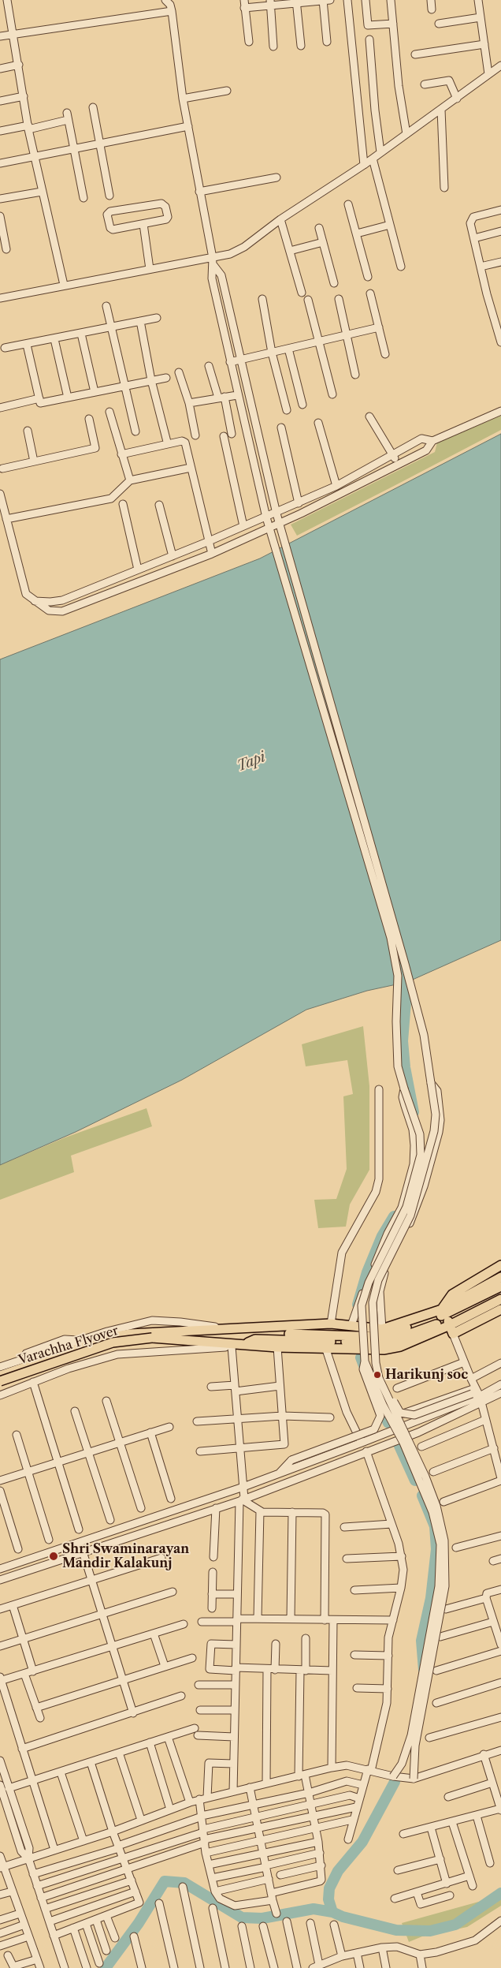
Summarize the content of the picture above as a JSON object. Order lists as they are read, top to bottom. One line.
{"streets":{"main road":["Varachha Flyover"]},"water":["Tapi"],"places":["Harikunj soc","Shri Swaminarayan Mandir Kalakunj"]}
